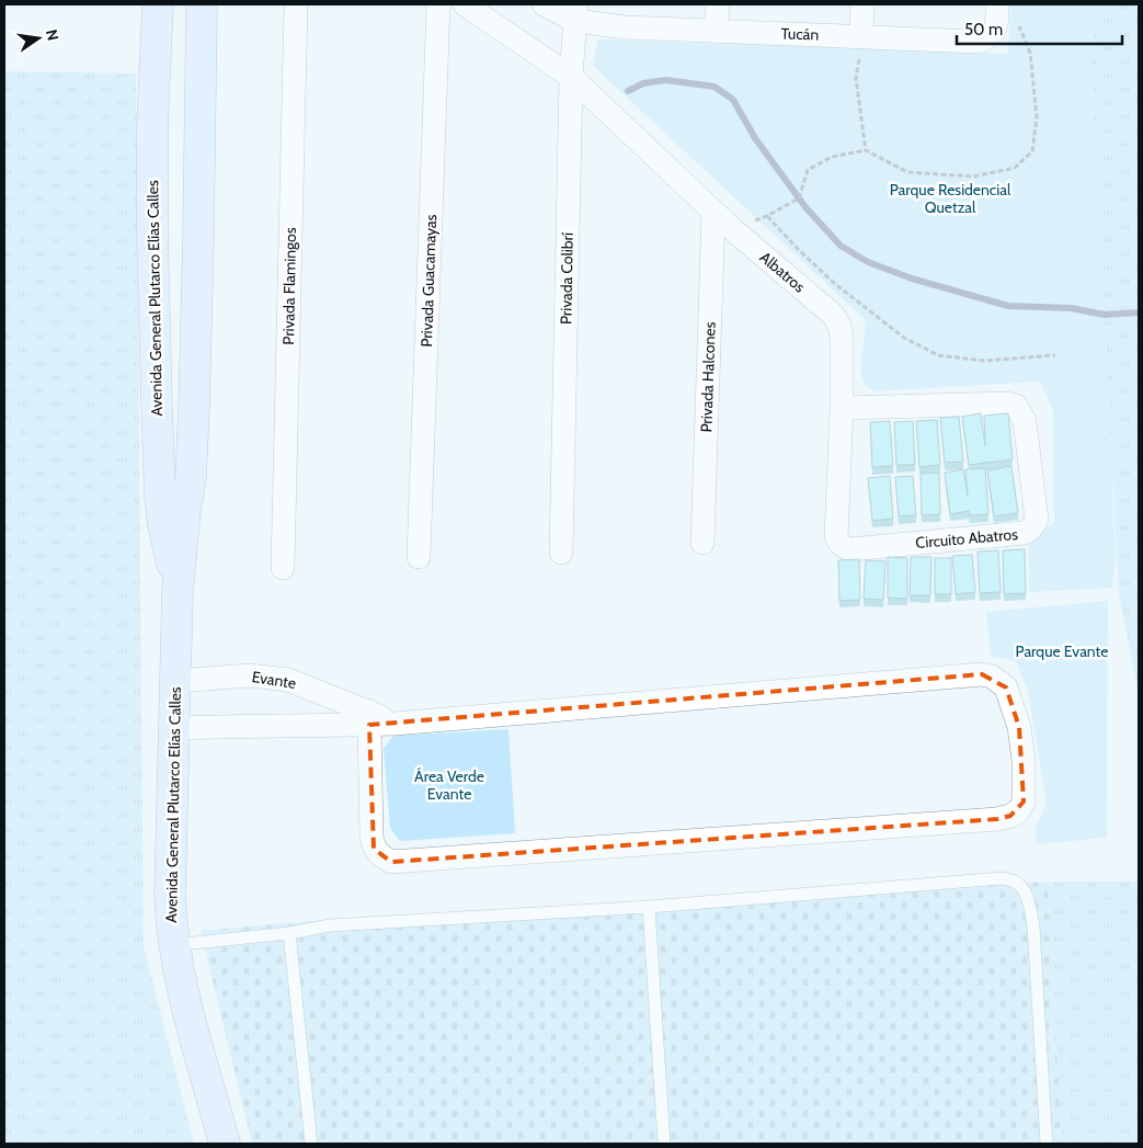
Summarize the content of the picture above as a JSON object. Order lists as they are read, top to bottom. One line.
{"streets":{"street":["Tucán","Albatros","Privada Colibrí","Privada Guacamayas","Privada Flamingos","Avenida General Plutarco Elías Calles","Privada Halcones","Circuito Abatros","Evante"]},"crossings":[["Tucán","Privada Colibrí"],["Albatros","Privada Colibrí"],["Albatros","Privada Halcones"],["Albatros","Circuito Abatros"],["Avenida General Plutarco Elías Calles","Evante"]],"parks":["Parque Residencial Quetzal","Parque Evante","Área Verde Evante"],"scale_bar":"50 m","north":"right"}
